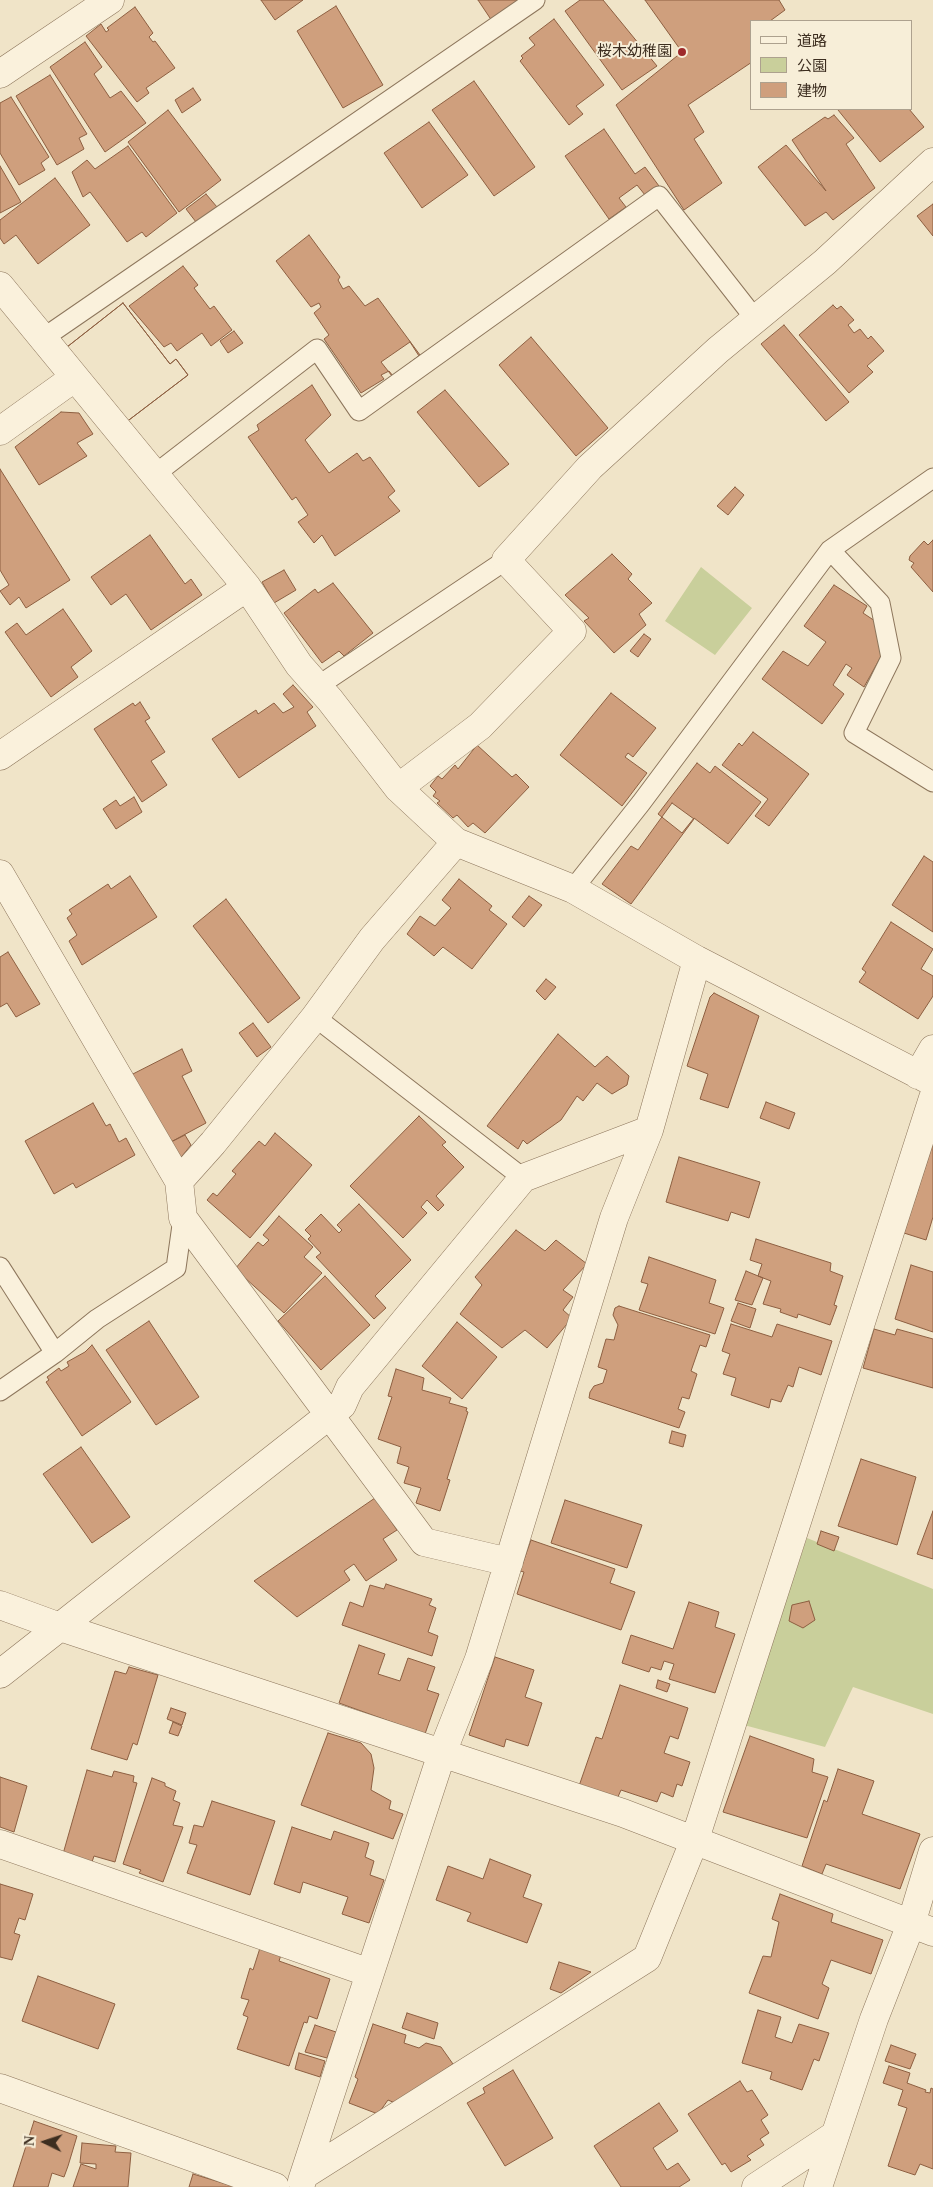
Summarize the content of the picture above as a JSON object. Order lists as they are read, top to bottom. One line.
{"places":["桜木幼稚園"],"legend":["道路","公園","建物"],"north":"left"}
